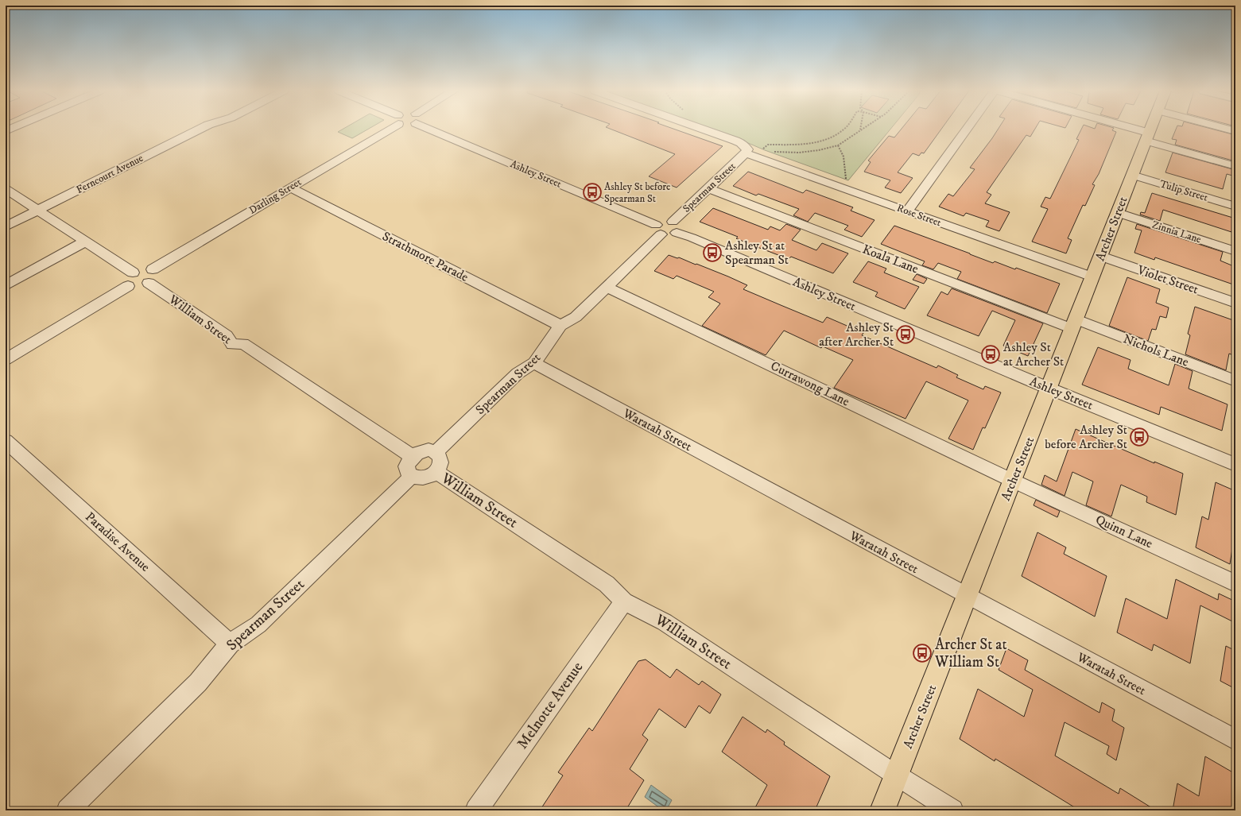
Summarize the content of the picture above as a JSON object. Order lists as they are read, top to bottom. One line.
{"streets":{"main road":["Archer Street"],"street":["Ferncourt Avenue","Ashley Street","Spearman Street","Tulip Street","Darling Street","Rose Street","Zinnia Lane","Strathmore Parade","Koala Lane","Violet Street","William Street","Nichols Lane","Currawong Lane","Waratah Street","Quinn Lane","Paradise Avenue","Melnotte Avenue"]},"crossings":[["Ashley Street","Spearman Street"],["Ashley Street","Archer Street"],["Spearman Street","Rose Street"],["Spearman Street","Strathmore Parade"],["Spearman Street","Koala Lane"],["Spearman Street","William Street"],["Spearman Street","Currawong Lane"],["Spearman Street","Waratah Street"],["Spearman Street","Paradise Avenue"],["Tulip Street","Archer Street"],["Darling Street","Strathmore Parade"],["Darling Street","William Street"],["Rose Street","Archer Street"],["Archer Street","Zinnia Lane"],["Archer Street","Koala Lane"],["Archer Street","Violet Street"],["Archer Street","William Street"],["Archer Street","Nichols Lane"],["Archer Street","Currawong Lane"],["Archer Street","Waratah Street"],["Archer Street","Quinn Lane"],["Koala Lane","Nichols Lane"],["William Street","Melnotte Avenue"],["Currawong Lane","Quinn Lane"]],"places":{"bus stop":["Ashley St before Spearman St","Ashley St at Spearman St","Ashley St after Archer St","Ashley St at Archer St","Ashley St before Archer St","Archer St at William St"]}}
